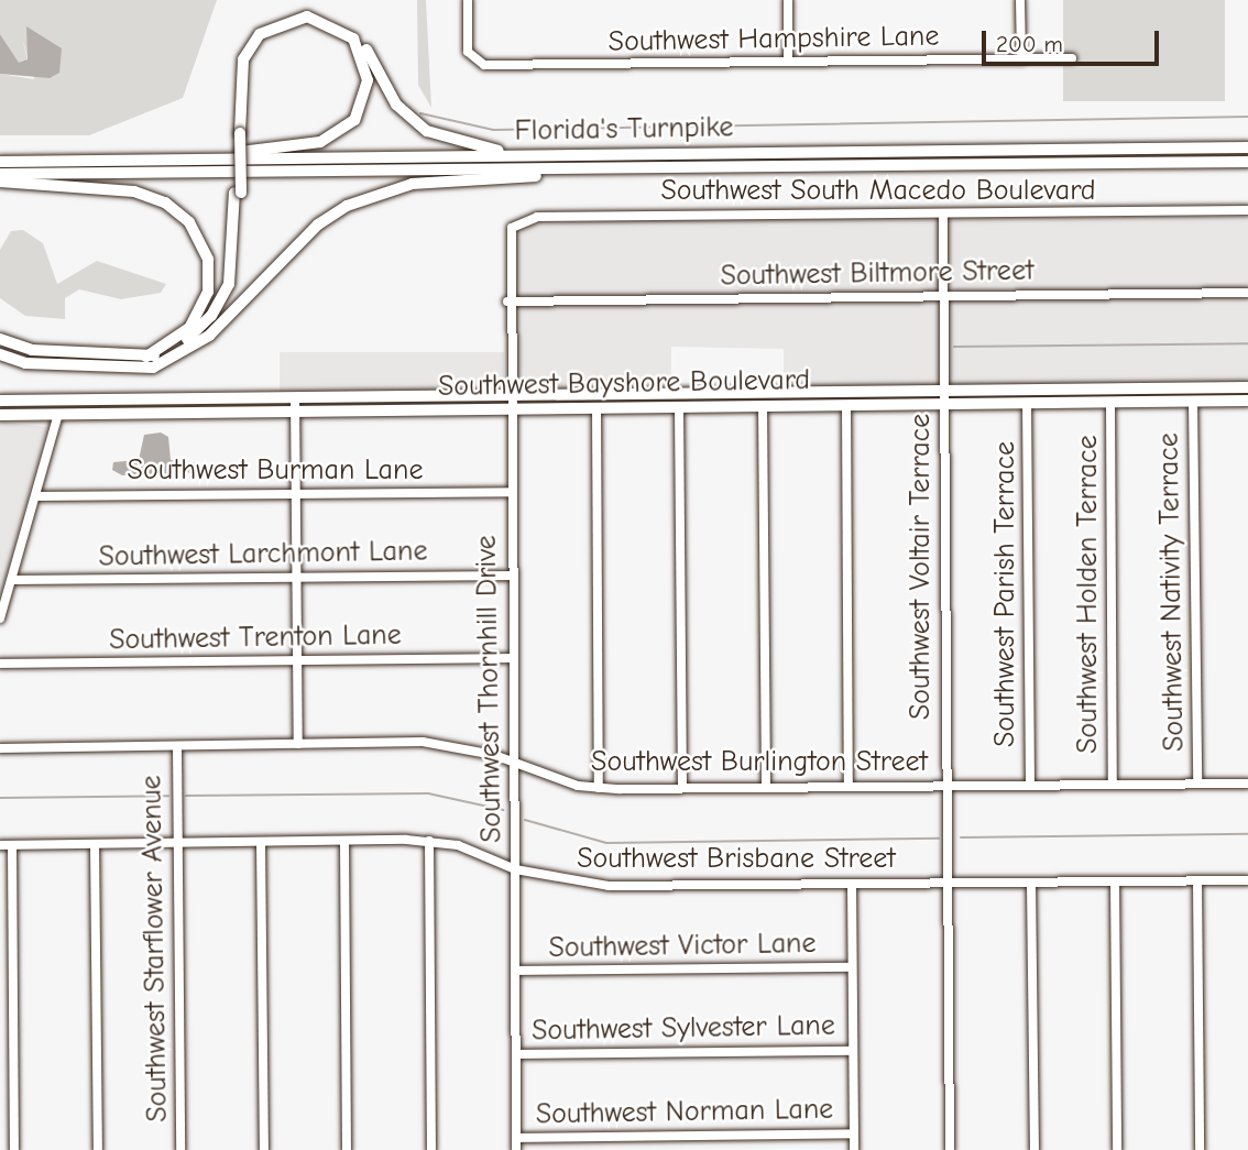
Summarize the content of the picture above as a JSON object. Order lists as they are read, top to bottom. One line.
{"streets":{"highway":["Florida's Turnpike"],"main road":["Southwest Bayshore Boulevard"],"street":["Southwest Hampshire Lane","Southwest South Macedo Boulevard","Southwest Biltmore Street","Southwest Burman Lane","Southwest Larchmont Lane","Southwest Voltair Terrace","Southwest Nativity Terrace","Southwest Parish Terrace","Southwest Holden Terrace","Southwest Trenton Lane","Southwest Thornhill Drive","Southwest Burlington Street","Southwest Brisbane Street","Southwest Victor Lane","Southwest Starflower Avenue","Southwest Sylvester Lane","Southwest Norman Lane"]},"crossings":[["Southwest South Macedo Boulevard","Southwest Voltair Terrace"],["Southwest South Macedo Boulevard","Southwest Thornhill Drive"],["Southwest Biltmore Street","Southwest Voltair Terrace"],["Southwest Biltmore Street","Southwest Thornhill Drive"],["Southwest Bayshore Boulevard","Southwest Voltair Terrace"],["Southwest Bayshore Boulevard","Southwest Nativity Terrace"],["Southwest Bayshore Boulevard","Southwest Parish Terrace"],["Southwest Bayshore Boulevard","Southwest Holden Terrace"],["Southwest Bayshore Boulevard","Southwest Thornhill Drive"],["Southwest Burman Lane","Southwest Thornhill Drive"],["Southwest Larchmont Lane","Southwest Thornhill Drive"],["Southwest Voltair Terrace","Southwest Burlington Street"],["Southwest Voltair Terrace","Southwest Brisbane Street"],["Southwest Nativity Terrace","Southwest Burlington Street"],["Southwest Parish Terrace","Southwest Burlington Street"],["Southwest Holden Terrace","Southwest Burlington Street"],["Southwest Trenton Lane","Southwest Thornhill Drive"],["Southwest Thornhill Drive","Southwest Burlington Street"],["Southwest Thornhill Drive","Southwest Brisbane Street"],["Southwest Thornhill Drive","Southwest Victor Lane"],["Southwest Thornhill Drive","Southwest Sylvester Lane"],["Southwest Thornhill Drive","Southwest Norman Lane"],["Southwest Burlington Street","Southwest Starflower Avenue"],["Southwest Brisbane Street","Southwest Starflower Avenue"]],"scale_bar":"200 m"}
